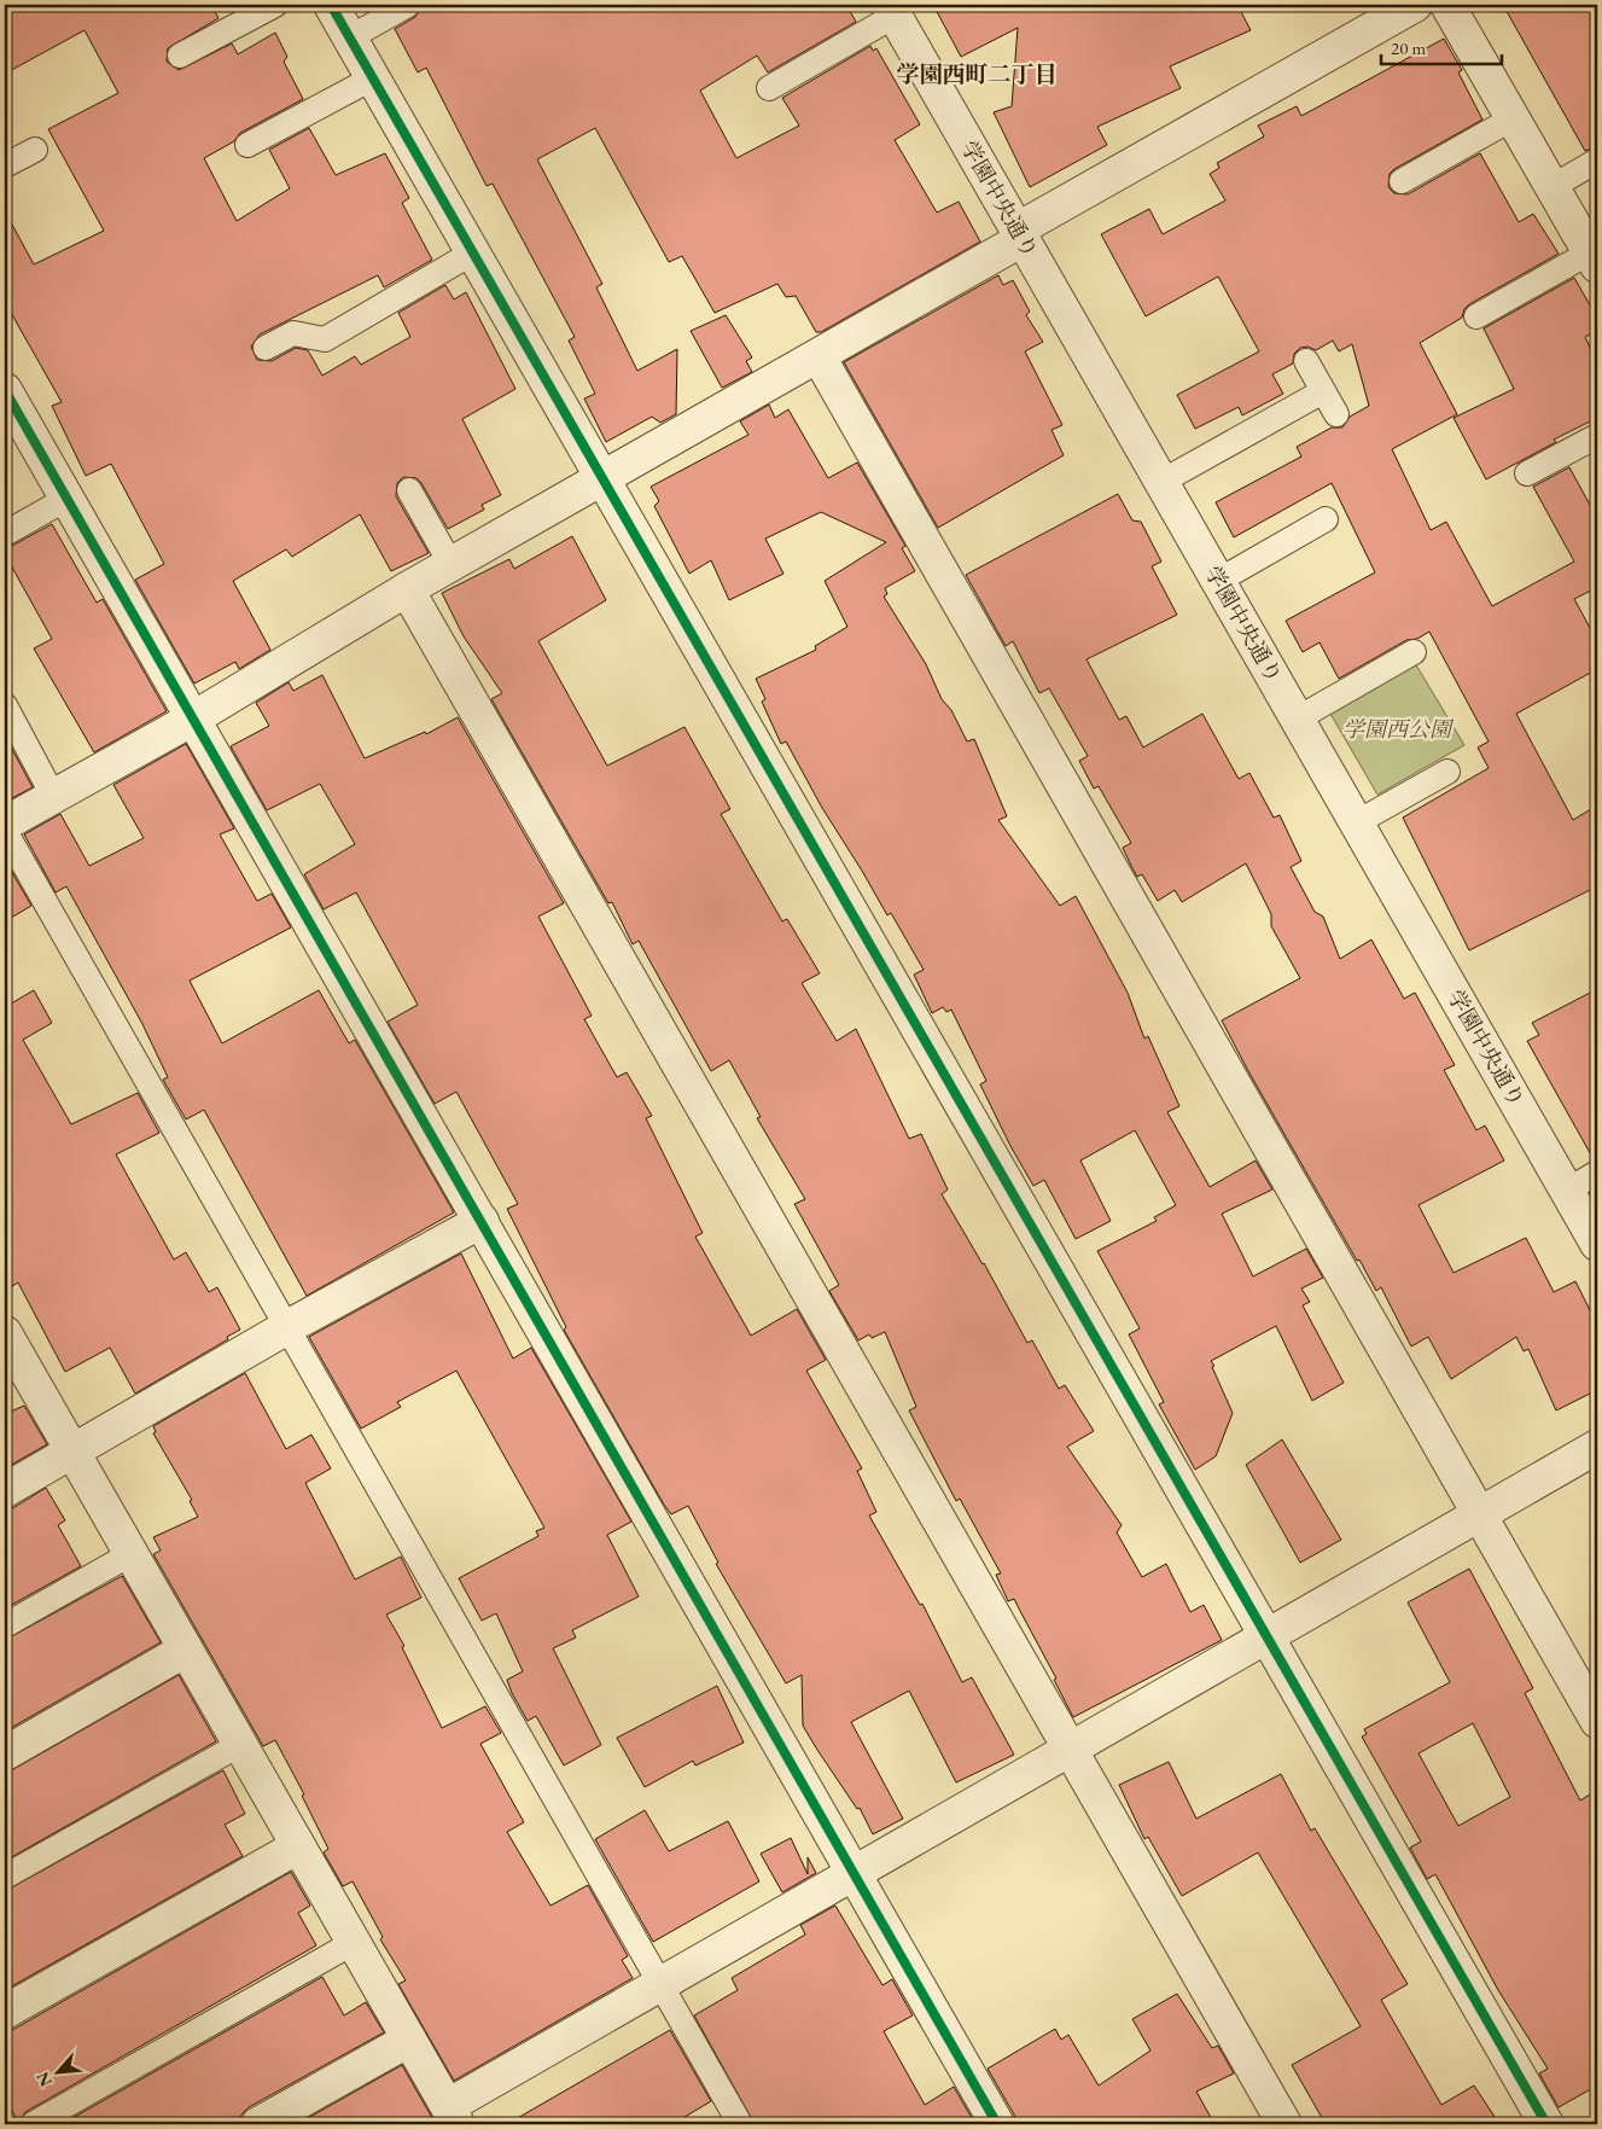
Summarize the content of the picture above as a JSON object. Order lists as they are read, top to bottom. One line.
{"streets":{"street":["学園中央通り"]},"districts":["学園西町二丁目"],"parks":["学園西公園"],"scale_bar":"20 m","north":"bottom left"}
